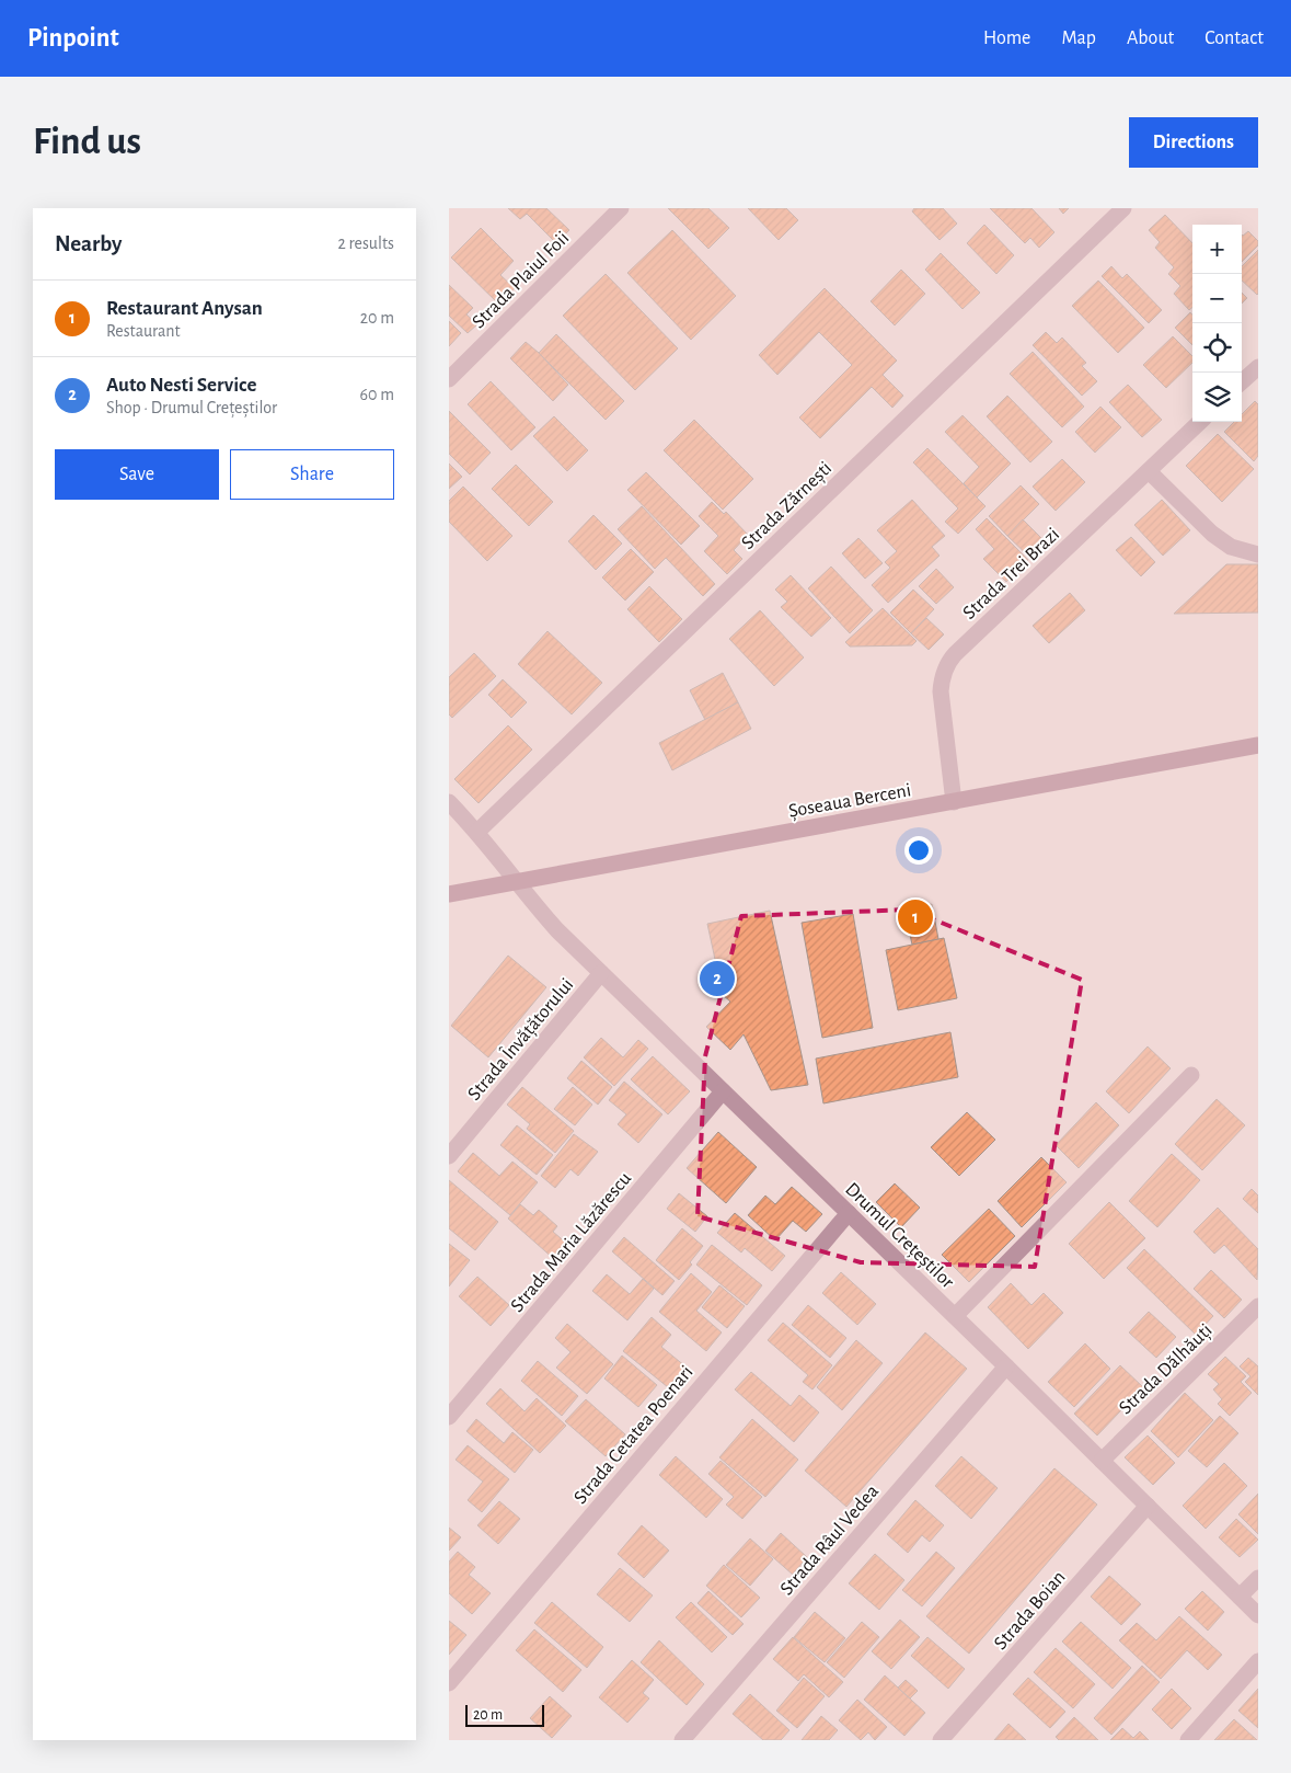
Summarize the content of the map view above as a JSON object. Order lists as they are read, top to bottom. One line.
{"streets":{"main road":["Șoseaua Berceni"],"street":["Strada Plaiul Foii","Strada Zărnești","Strada Trei Brazi","Strada Învățătorului","Drumul Crețeștilor","Strada Maria Lăzărescu","Strada Dălhăuți","Strada Cetatea Poenari","Strada Râul Vedea","Strada Boian"]},"crossings":[["Strada Zărnești","Drumul Crețeștilor"],["Strada Trei Brazi","Șoseaua Berceni"],["Șoseaua Berceni","Drumul Crețeștilor"],["Strada Învățătorului","Drumul Crețeștilor"],["Drumul Crețeștilor","Strada Maria Lăzărescu"],["Drumul Crețeștilor","Strada Dălhăuți"],["Drumul Crețeștilor","Strada Cetatea Poenari"],["Drumul Crețeștilor","Strada Râul Vedea"],["Drumul Crețeștilor","Strada Boian"]],"scale_bar":"20 m","page":{"header":"Pinpoint","nav":["Home","Map","About","Contact"],"buttons":["Directions",["Save","Share"]],"title":"Find us","heading":["Nearby","2 results"],"map_buttons":["+","−"],"list":[{"mark":"1","name":"Restaurant Anysan","note":"Restaurant","value":"20 m"},{"mark":"2","name":"Auto Nesti Service","note":"Shop · Drumul Crețeștilor","value":"60 m"}],"pins":["1","2"],"scale":"20 m"}}
